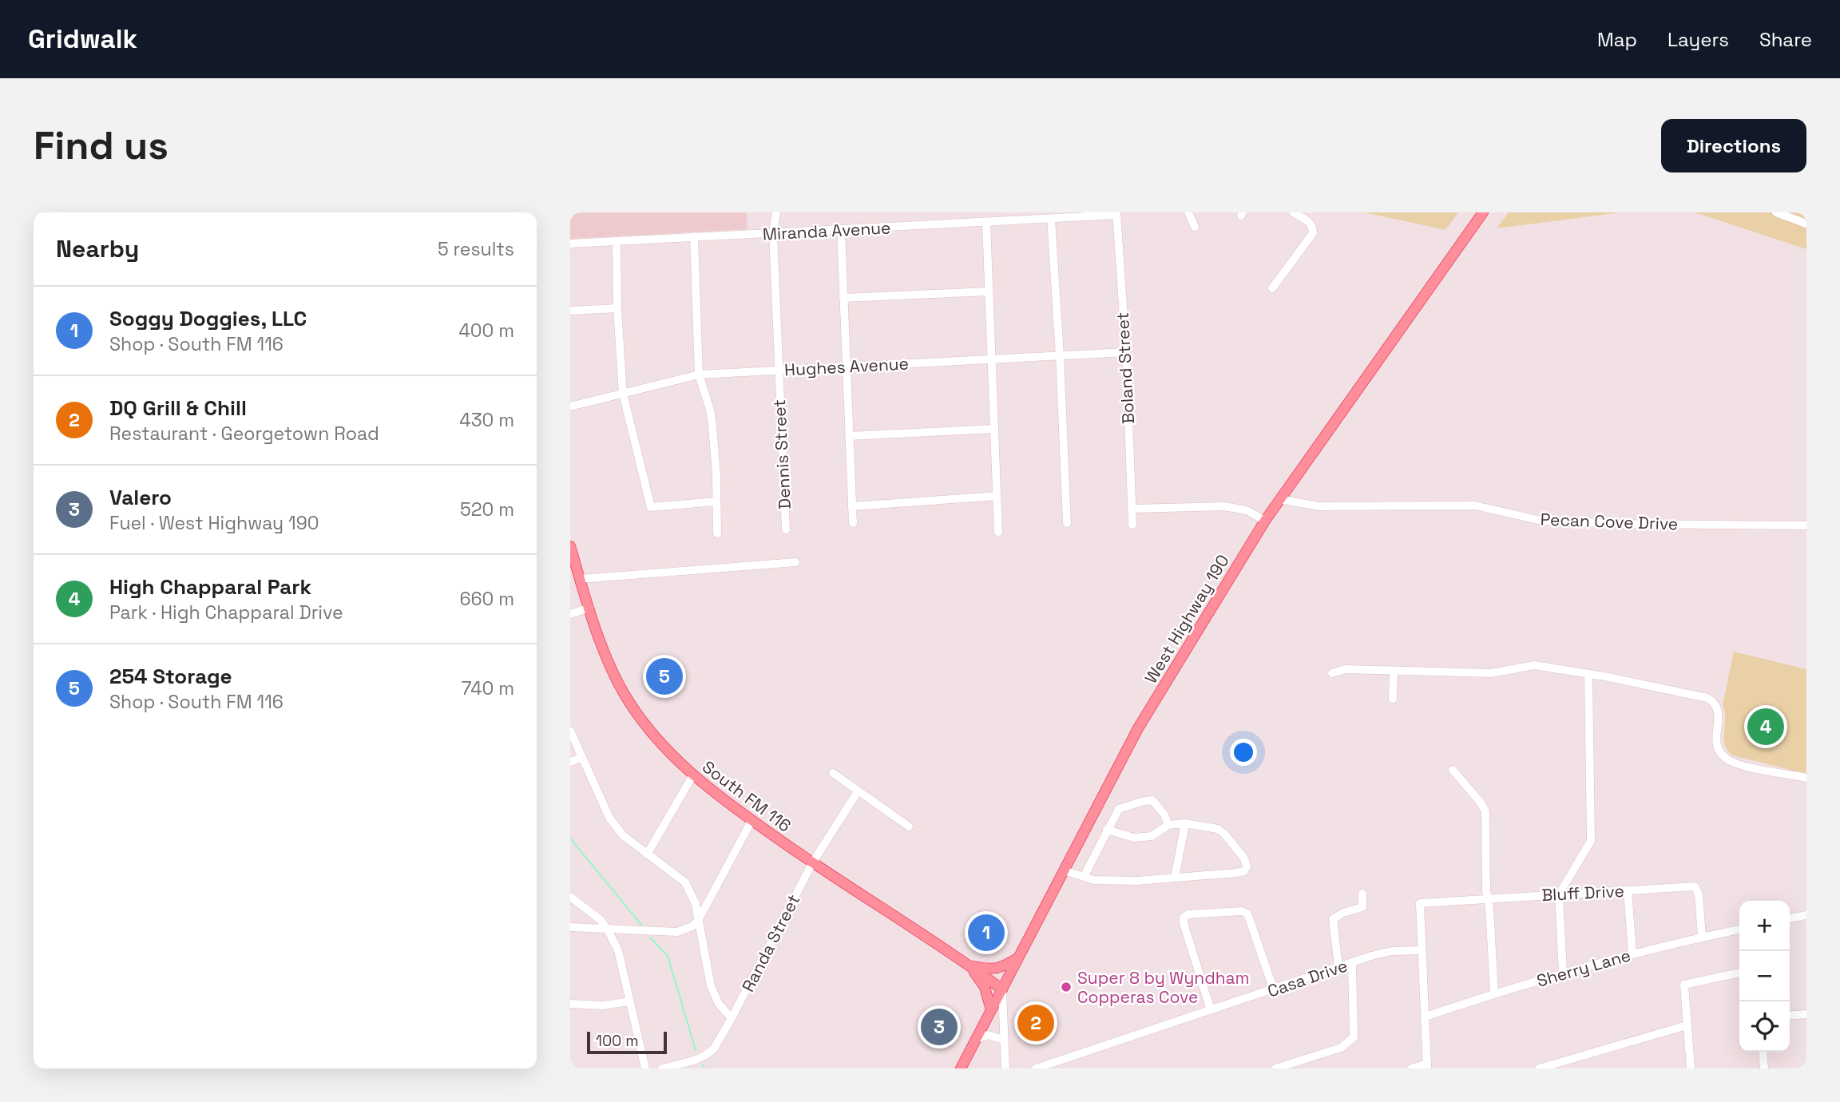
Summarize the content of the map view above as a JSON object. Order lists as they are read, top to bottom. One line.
{"streets":{"main road":["West Highway 190","South FM 116"],"street":["Miranda Avenue","Hughes Avenue","Boland Street","Dennis Street","Pecan Cove Drive","Bluff Drive","Randa Street","Sherry Lane","Casa Drive"]},"crossings":[["Miranda Avenue","Boland Street"],["Miranda Avenue","Dennis Street"],["Hughes Avenue","Boland Street"],["Hughes Avenue","Dennis Street"],["Pecan Cove Drive","West Highway 190"],["West Highway 190","South FM 116"],["South FM 116","Randa Street"],["Bluff Drive","Sherry Lane"],["Bluff Drive","Casa Drive"]],"places":["Super 8 by Wyndham Copperas Cove"],"scale_bar":"100 m","page":{"header":"Gridwalk","nav":["Map","Layers","Share"],"buttons":"Directions","title":"Find us","heading":["Nearby","5 results"],"list":[{"mark":"1","name":"Soggy Doggies, LLC","note":"Shop · South FM 116","value":"400 m"},{"mark":"2","name":"DQ Grill & Chill","note":"Restaurant · Georgetown Road","value":"430 m"},{"mark":"3","name":"Valero","note":"Fuel · West Highway 190","value":"520 m"},{"mark":"4","name":"High Chapparal Park","note":"Park · High Chapparal Drive","value":"660 m"},{"mark":"5","name":"254 Storage","note":"Shop · South FM 116","value":"740 m"}],"pins":["5","4","1","2","3"],"map_buttons":["+","−"],"scale":"100 m"}}
